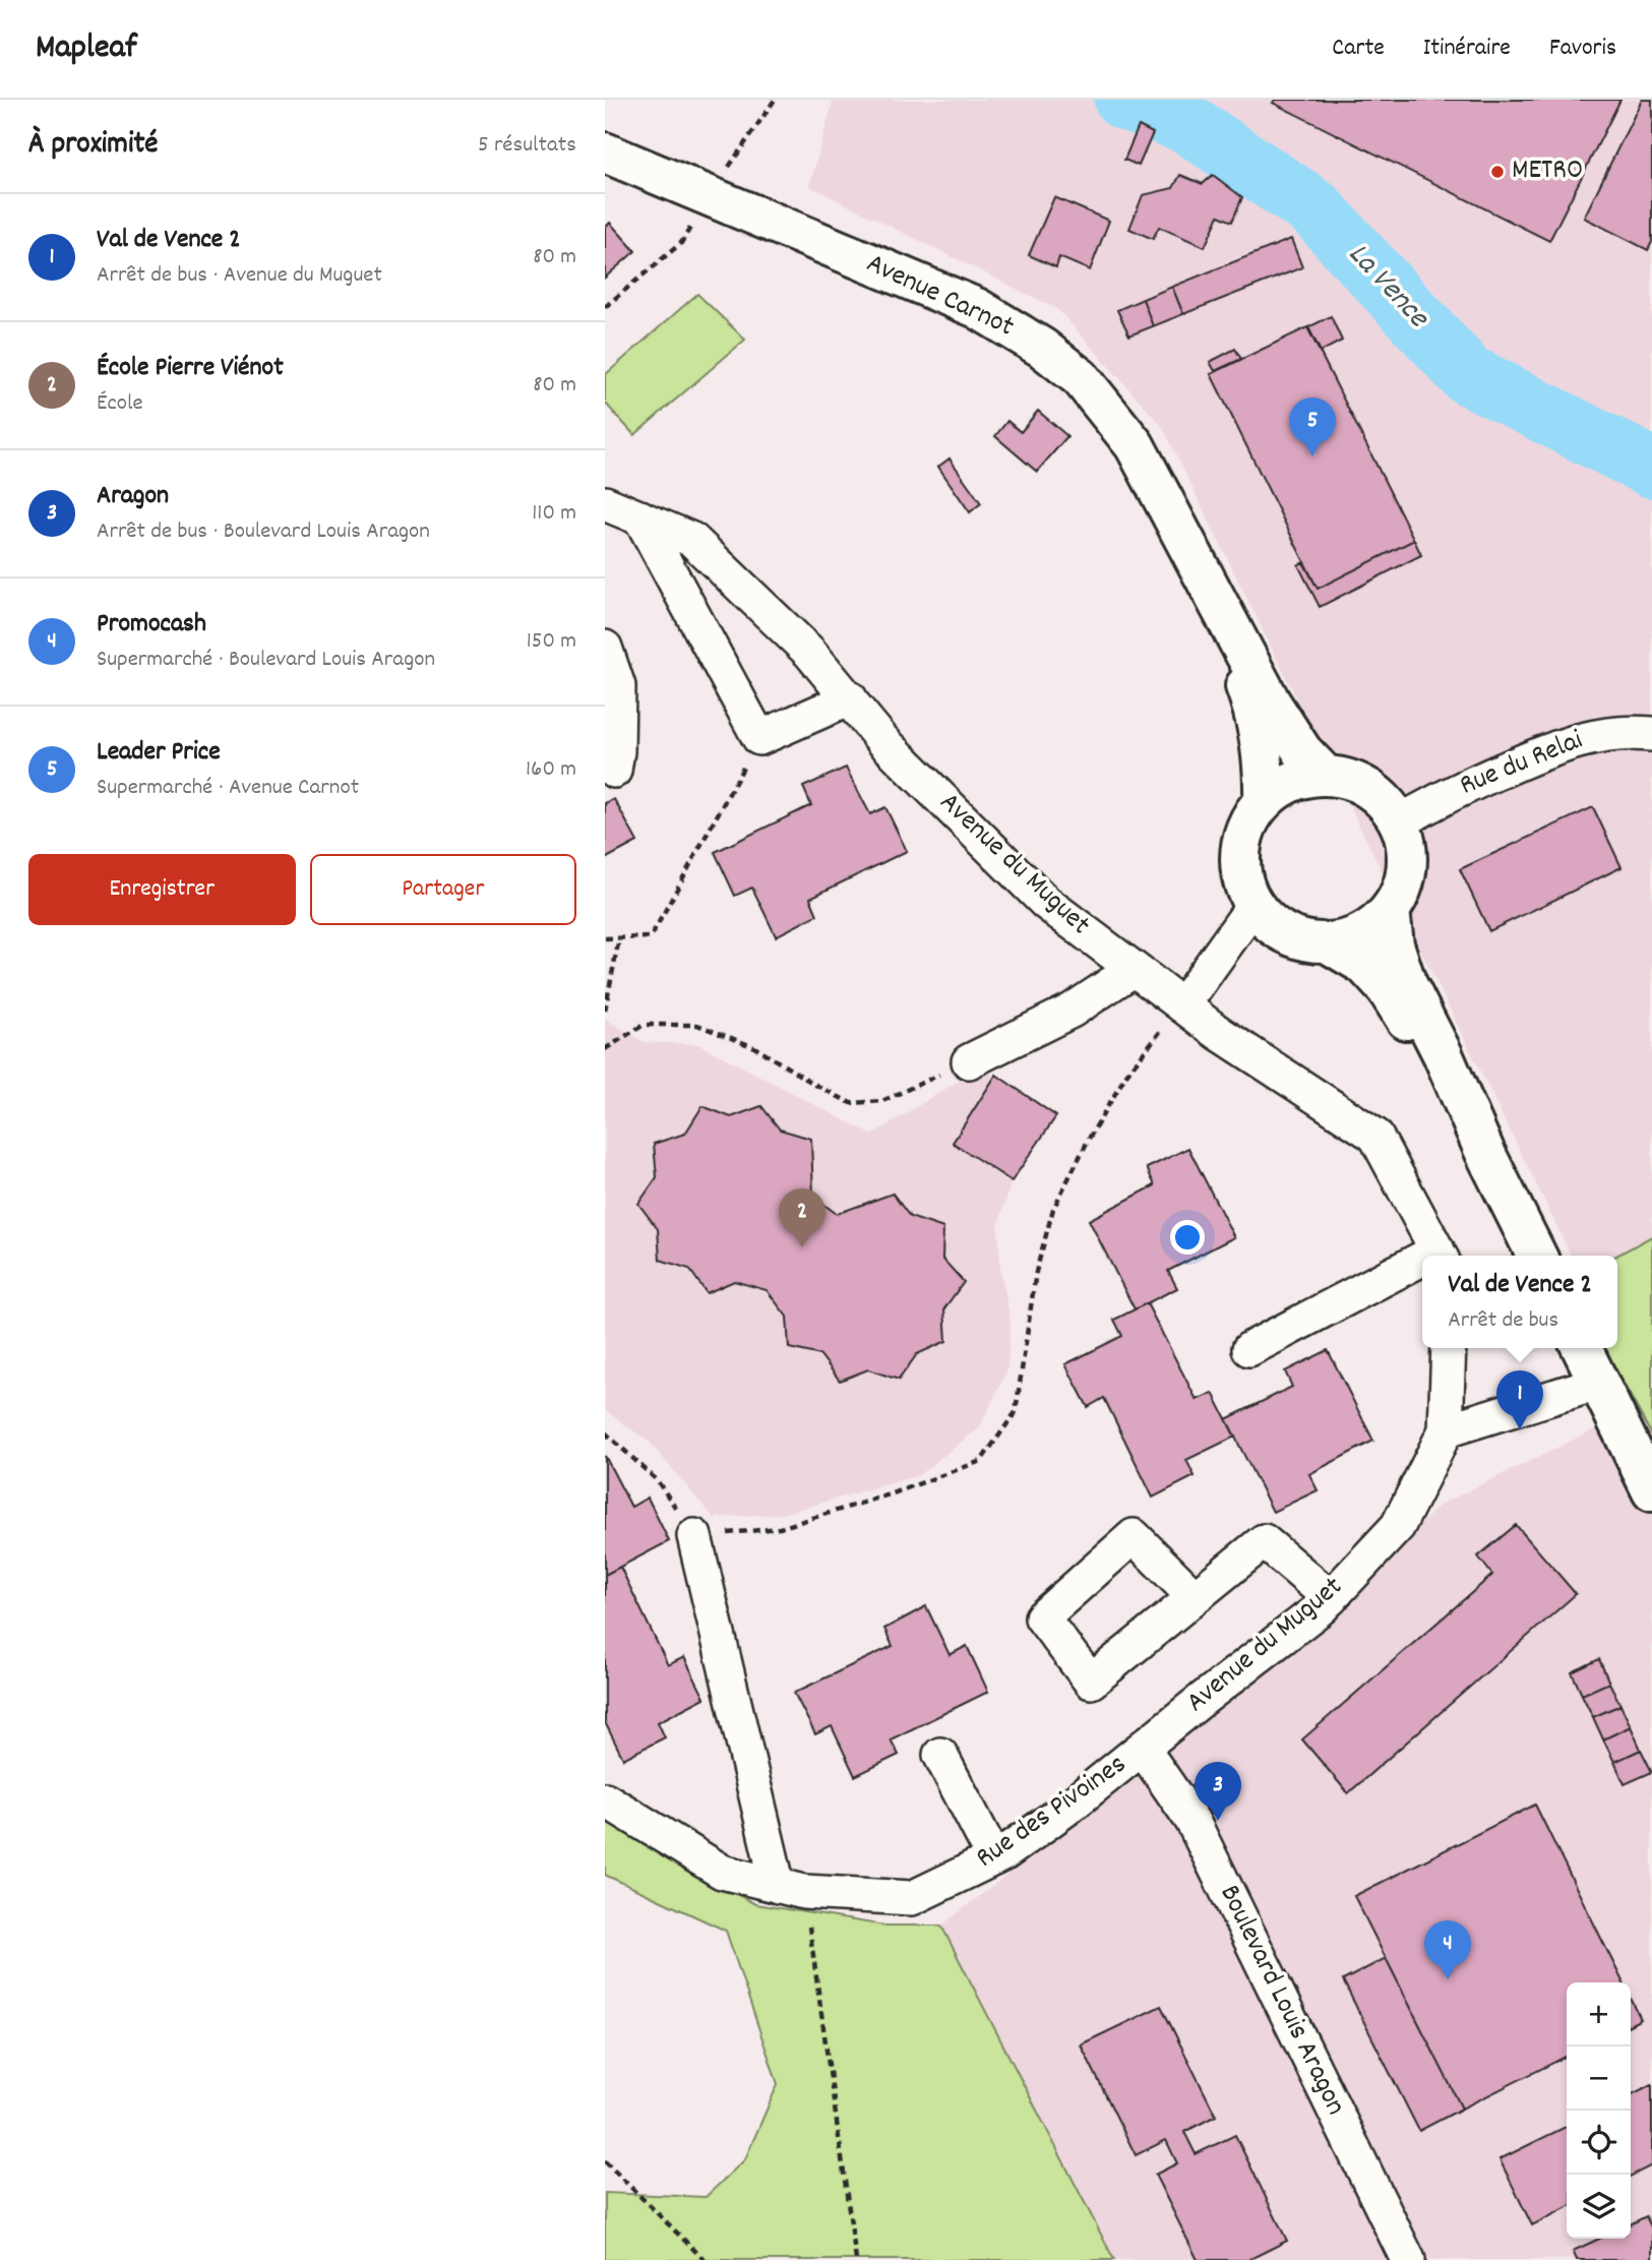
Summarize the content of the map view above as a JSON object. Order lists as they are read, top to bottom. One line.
{"streets":{"main road":["Avenue Carnot"],"street":["Rue du Relai","Avenue du Muguet","Rue des Pivoines","Boulevard Louis Aragon"]},"crossings":[["Avenue Carnot","Rue du Relai"],["Avenue du Muguet","Rue des Pivoines"],["Avenue du Muguet","Boulevard Louis Aragon"],["Rue des Pivoines","Boulevard Louis Aragon"]],"water":["La Vence"],"places":["METRO"],"page":{"header":"Mapleaf","nav":["Carte","Itinéraire","Favoris"],"heading":["À proximité","5 résultats"],"list":[{"mark":"1","name":"Val de Vence 2","note":"Arrêt de bus · Avenue du Muguet","value":"80 m"},{"mark":"2","name":"École Pierre Viénot","note":"École","value":"80 m"},{"mark":"3","name":"Aragon","note":"Arrêt de bus · Boulevard Louis Aragon","value":"110 m"},{"mark":"4","name":"Promocash","note":"Supermarché · Boulevard Louis Aragon","value":"150 m"},{"mark":"5","name":"Leader Price","note":"Supermarché · Avenue Carnot","value":"160 m"}],"pins":["5","2","1","3","4"],"buttons":["Enregistrer","Partager"],"popup":["Val de Vence 2","Arrêt de bus"],"map_buttons":["+","−"]}}
